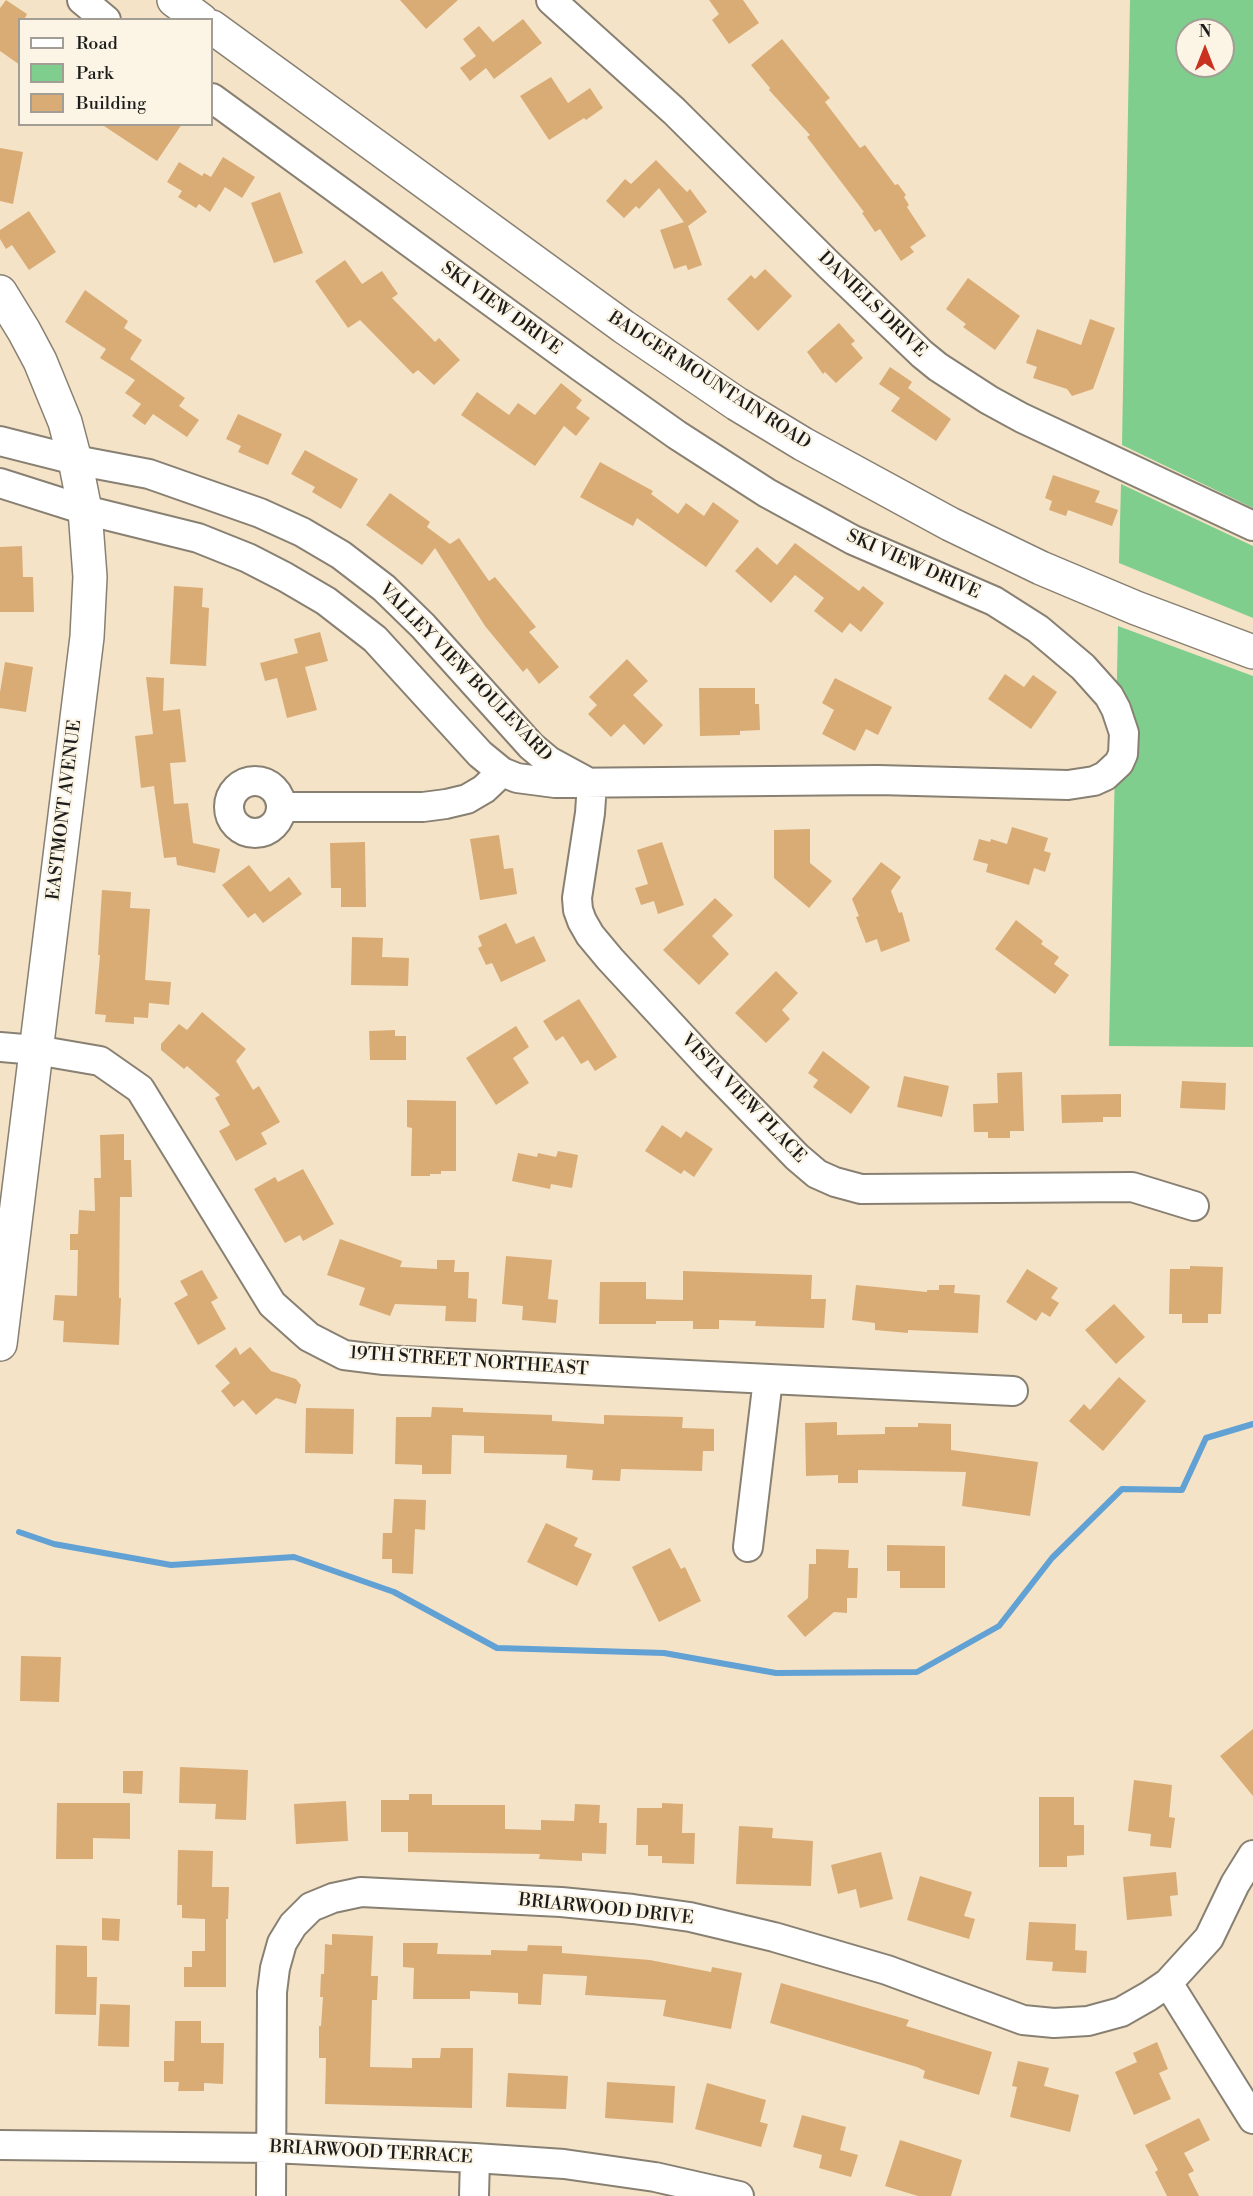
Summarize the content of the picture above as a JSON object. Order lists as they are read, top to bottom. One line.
{"streets":{"main road":["BADGER MOUNTAIN ROAD","EASTMONT AVENUE"],"street":["DANIELS DRIVE","SKI VIEW DRIVE","VALLEY VIEW BOULEVARD","VISTA VIEW PLACE","19TH STREET NORTHEAST","BRIARWOOD DRIVE","BRIARWOOD TERRACE"]},"crossings":[["SKI VIEW DRIVE","VALLEY VIEW BOULEVARD"],["SKI VIEW DRIVE","VISTA VIEW PLACE"],["VALLEY VIEW BOULEVARD","EASTMONT AVENUE"],["VALLEY VIEW BOULEVARD","VISTA VIEW PLACE"],["EASTMONT AVENUE","19TH STREET NORTHEAST"],["BRIARWOOD DRIVE","BRIARWOOD TERRACE"]],"legend":["Road","Park","Building"],"north":"top"}
